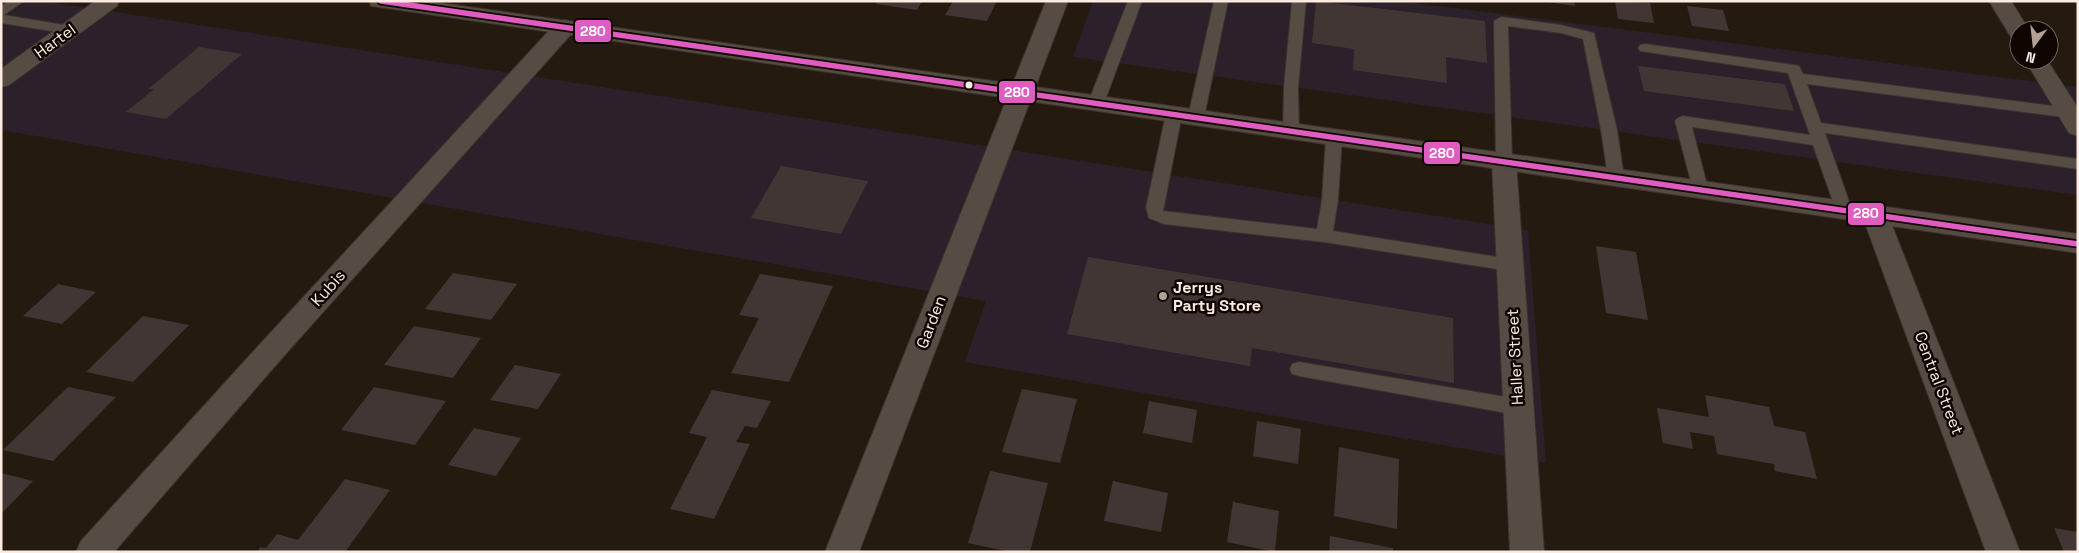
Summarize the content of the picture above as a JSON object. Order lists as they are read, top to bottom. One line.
{"streets":{"street":["Hartel","Kubis","Garden","Haller Street","Central Street"]},"places":["Jerrys Party Store"],"lines":["transit line 280"],"north":"bottom"}
